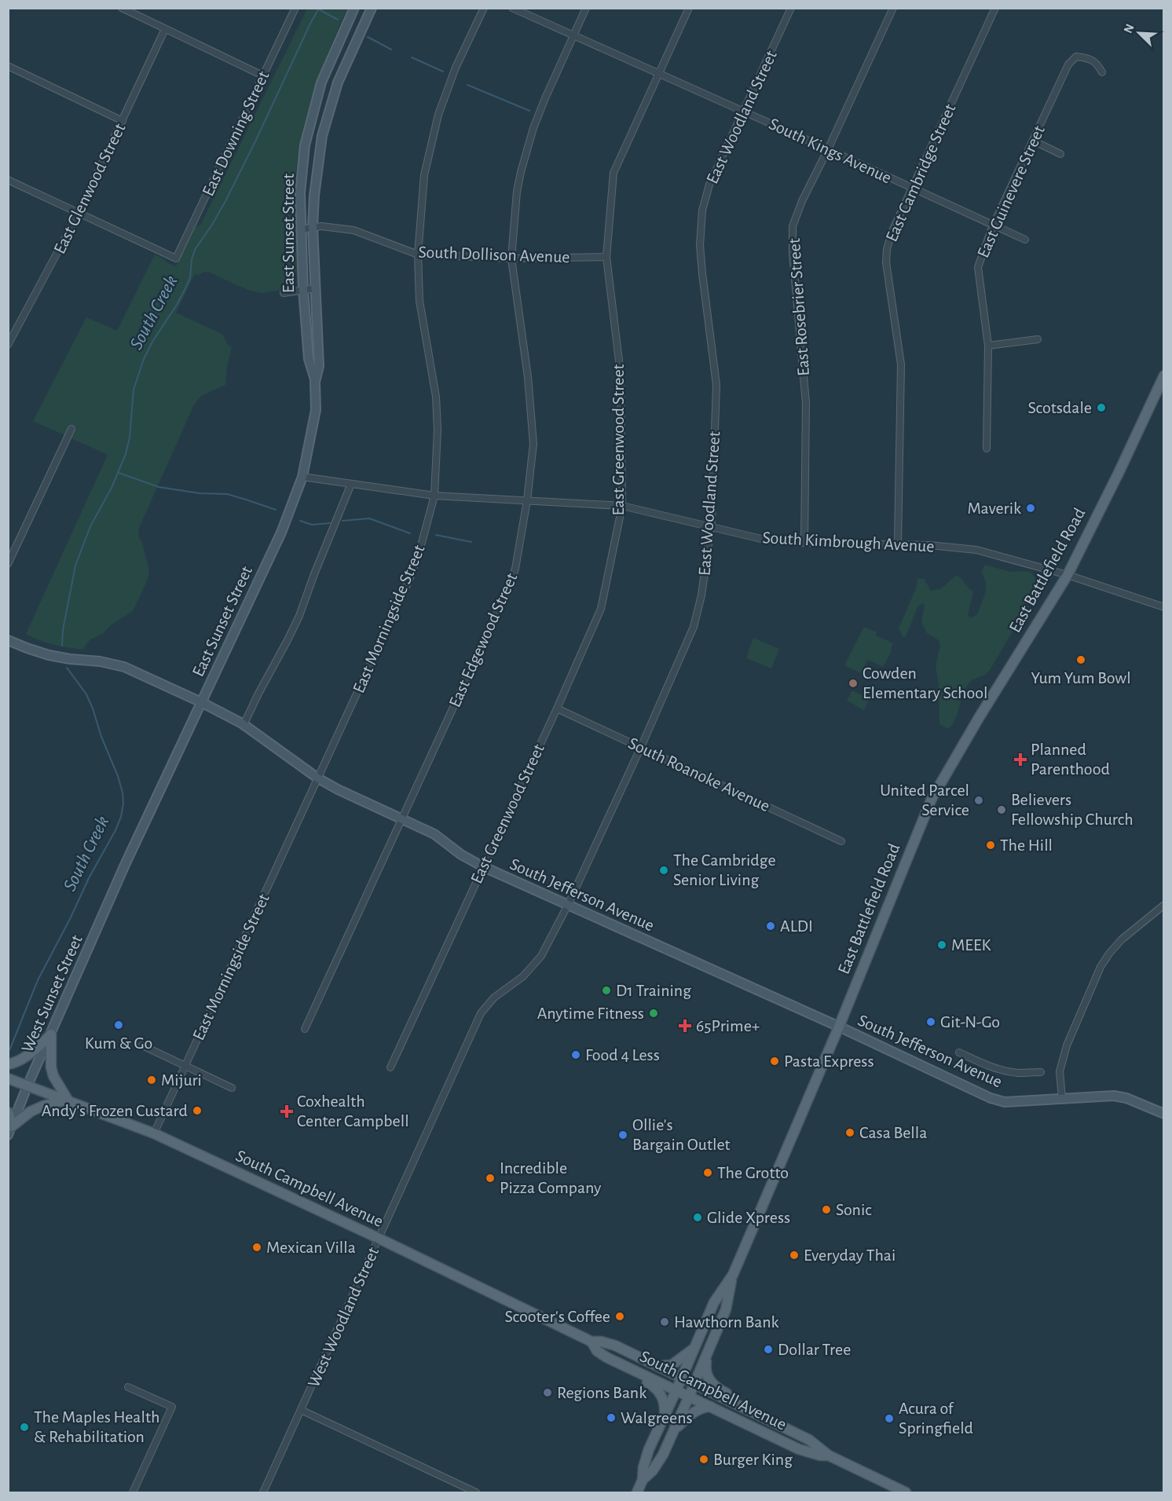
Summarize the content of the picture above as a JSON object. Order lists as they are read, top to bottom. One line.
{"streets":{"main road":["East Sunset Street","East Battlefield Road","South Jefferson Avenue","West Sunset Street","South Campbell Avenue"],"street":["East Woodland Street","East Downing Street","South Kings Avenue","East Cambridge Street","East Glenwood Street","East Guinevere Street","South Dollison Avenue","East Rosebrier Street","East Greenwood Street","South Kimbrough Avenue","East Morningside Street","East Edgewood Street","South Roanoke Avenue","West Woodland Street"]},"crossings":[["East Woodland Street","South Kings Avenue"],["East Woodland Street","South Kimbrough Avenue"],["East Woodland Street","South Roanoke Avenue"],["East Woodland Street","South Jefferson Avenue"],["East Woodland Street","West Woodland Street"],["East Downing Street","East Glenwood Street"],["South Kings Avenue","East Cambridge Street"],["South Kings Avenue","East Guinevere Street"],["South Kings Avenue","East Rosebrier Street"],["South Kings Avenue","East Greenwood Street"],["South Kings Avenue","East Edgewood Street"],["East Cambridge Street","South Kimbrough Avenue"],["East Sunset Street","South Dollison Avenue"],["East Sunset Street","South Kimbrough Avenue"],["East Sunset Street","South Jefferson Avenue"],["East Sunset Street","West Sunset Street"],["South Dollison Avenue","East Greenwood Street"],["South Dollison Avenue","East Morningside Street"],["South Dollison Avenue","East Edgewood Street"],["East Rosebrier Street","South Kimbrough Avenue"],["East Greenwood Street","South Kimbrough Avenue"],["East Greenwood Street","South Roanoke Avenue"],["East Greenwood Street","South Jefferson Avenue"],["South Kimbrough Avenue","East Battlefield Road"],["South Kimbrough Avenue","East Morningside Street"],["South Kimbrough Avenue","East Edgewood Street"],["East Battlefield Road","South Jefferson Avenue"],["East Morningside Street","South Jefferson Avenue"],["East Morningside Street","South Campbell Avenue"],["East Edgewood Street","South Jefferson Avenue"],["West Sunset Street","South Campbell Avenue"],["South Campbell Avenue","West Woodland Street"]],"water":["South Creek"],"places":{"other":["Scotsdale","Maverik","Yum Yum Bowl","Cowden Elementary School","United Parcel Service","Believers Fellowship Church","The Hill","The Cambridge Senior Living","ALDI","MEEK","D1 Training","Anytime Fitness","Git-N-Go","Kum & Go","Food 4 Less","Pasta Express","Mijuri","Andy's Frozen Custard","Casa Bella","Ollie's Bargain Outlet","The Grotto","Incredible Pizza Company","Sonic","Glide Xpress","Mexican Villa","Everyday Thai","Scooter's Coffee","Hawthorn Bank","Dollar Tree","Regions Bank","Walgreens","Acura of Springfield","The Maples Health & Rehabilitation","Burger King"],"health":["Planned Parenthood","65Prime+","Coxhealth Center Campbell"]},"north":"top left"}
